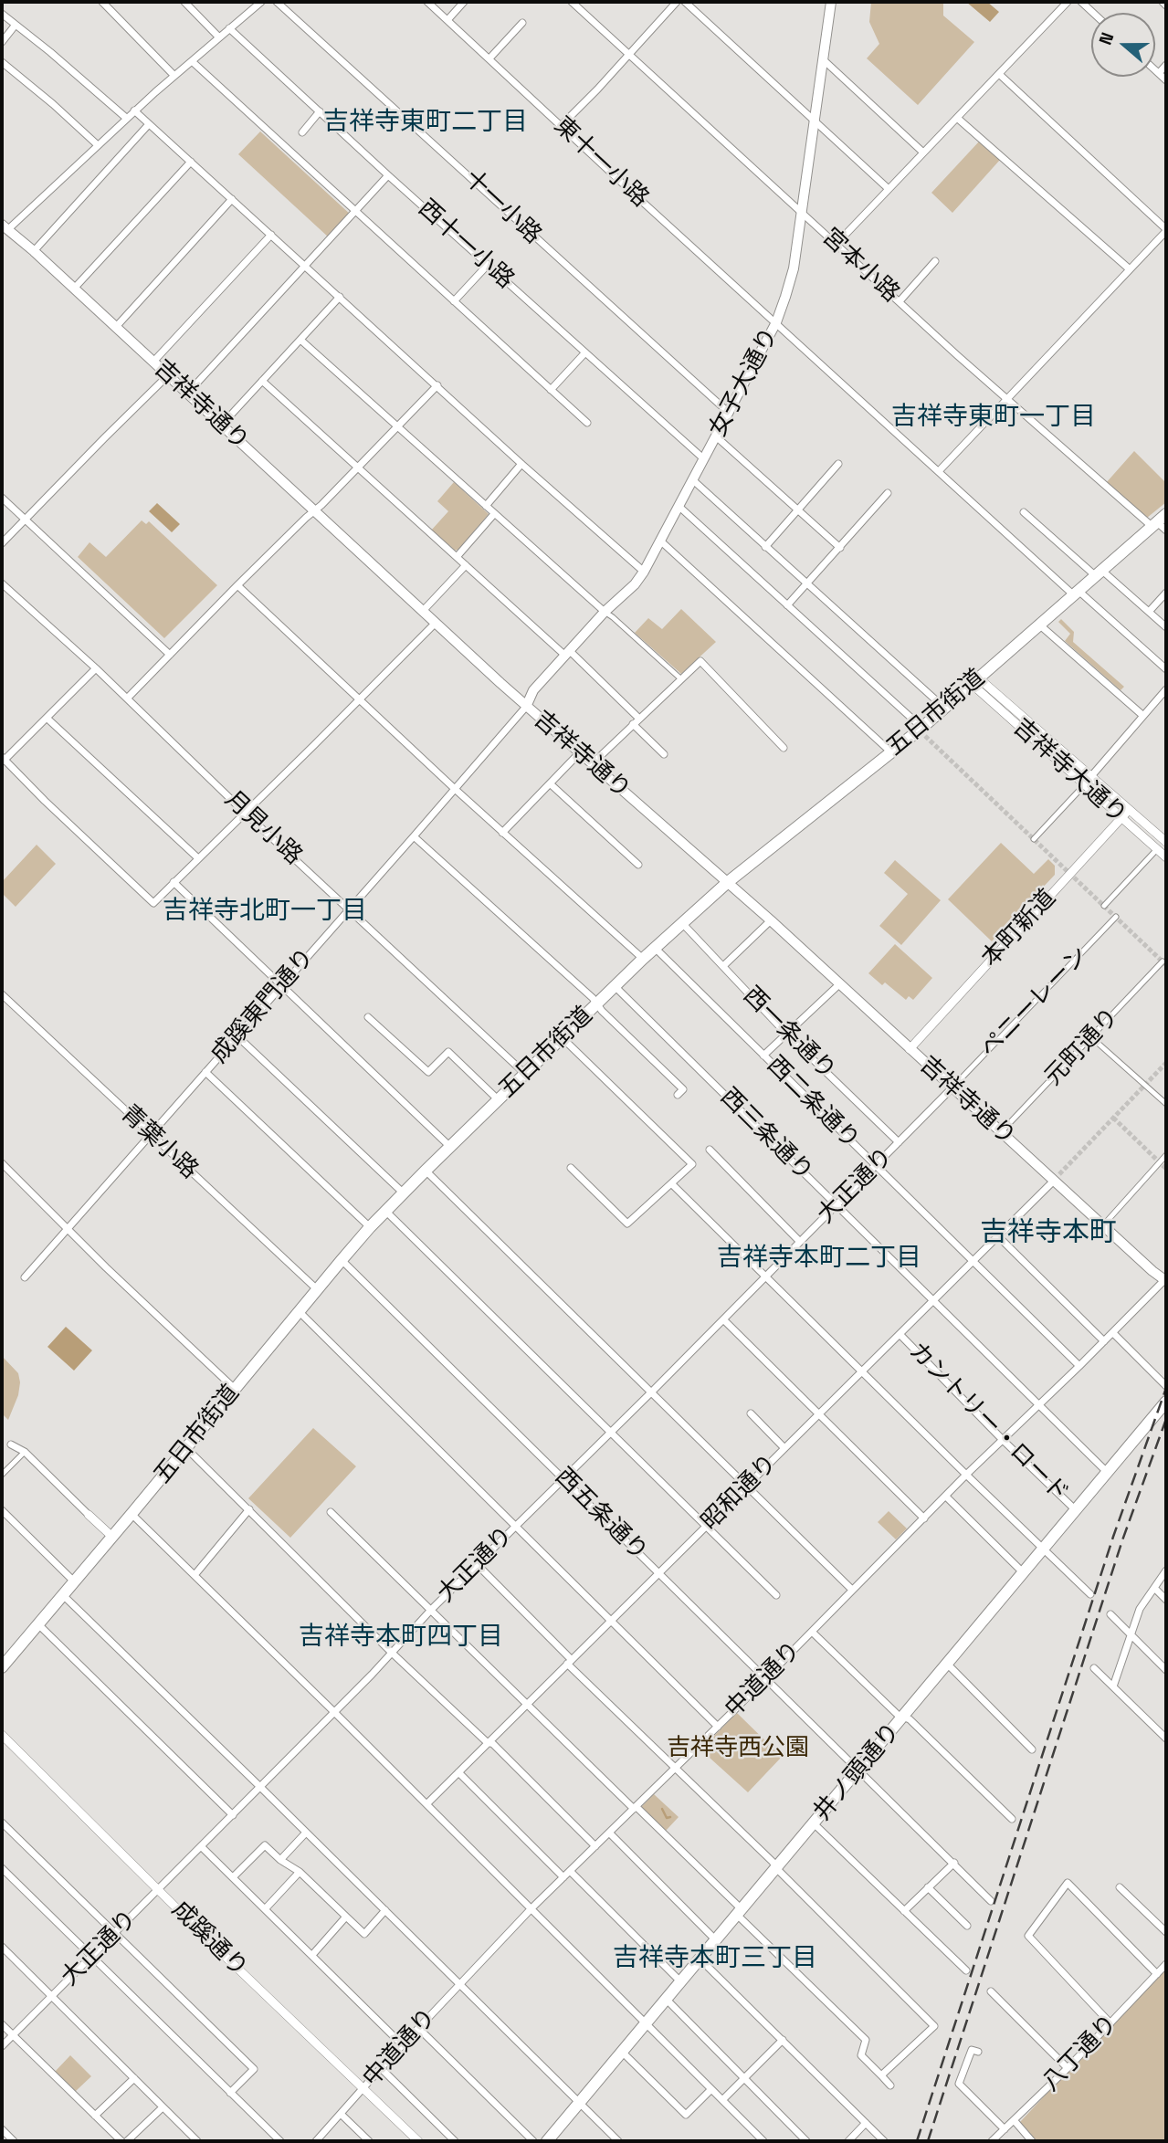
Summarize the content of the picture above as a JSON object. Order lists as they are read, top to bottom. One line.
{"streets":{"main road":["女子大通り","吉祥寺通り","五日市街道","井ノ頭通り"],"street":["東十一小路","十一小路","西十一小路","宮本小路","吉祥寺大通り","月見小路","本町新道","ペニーレーン","成蹊東門通り","西一条通り","元町通り","西二条通り","西三条通り","青葉小路","大正通り","カントリー・ロード","昭和通り","西五条通り","中道通り","成蹊通り","八丁通り"]},"crossings":[["東十一小路","女子大通り"],["東十一小路","五日市街道"],["十一小路","女子大通り"],["西十一小路","女子大通り"],["宮本小路","女子大通り"],["宮本小路","五日市街道"],["女子大通り","吉祥寺通り"],["女子大通り","成蹊東門通り"],["吉祥寺通り","五日市街道"],["吉祥寺通り","本町新道"],["吉祥寺通り","ペニーレーン"],["吉祥寺通り","成蹊東門通り"],["吉祥寺通り","元町通り"],["吉祥寺通り","大正通り"],["吉祥寺通り","昭和通り"],["吉祥寺通り","中道通り"],["五日市街道","吉祥寺大通り"],["五日市街道","月見小路"],["五日市街道","西一条通り"],["五日市街道","西二条通り"],["五日市街道","西三条通り"],["五日市街道","青葉小路"],["五日市街道","西五条通り"],["吉祥寺大通り","本町新道"],["月見小路","成蹊東門通り"],["ペニーレーン","大正通り"],["成蹊東門通り","青葉小路"],["西一条通り","大正通り"],["西二条通り","大正通り"],["西二条通り","昭和通り"],["西二条通り","中道通り"],["西三条通り","大正通り"],["西三条通り","昭和通り"],["西三条通り","中道通り"],["西三条通り","井ノ頭通り"],["大正通り","西五条通り"],["大正通り","成蹊通り"],["カントリー・ロード","昭和通り"],["カントリー・ロード","中道通り"],["カントリー・ロード","井ノ頭通り"],["昭和通り","西五条通り"],["西五条通り","中道通り"],["西五条通り","井ノ頭通り"],["中道通り","成蹊通り"]],"districts":["吉祥寺東町二丁目","吉祥寺東町一丁目","吉祥寺北町一丁目","吉祥寺本町","吉祥寺本町二丁目","吉祥寺本町四丁目","吉祥寺本町三丁目"],"parks":["吉祥寺西公園"],"north":"left"}
